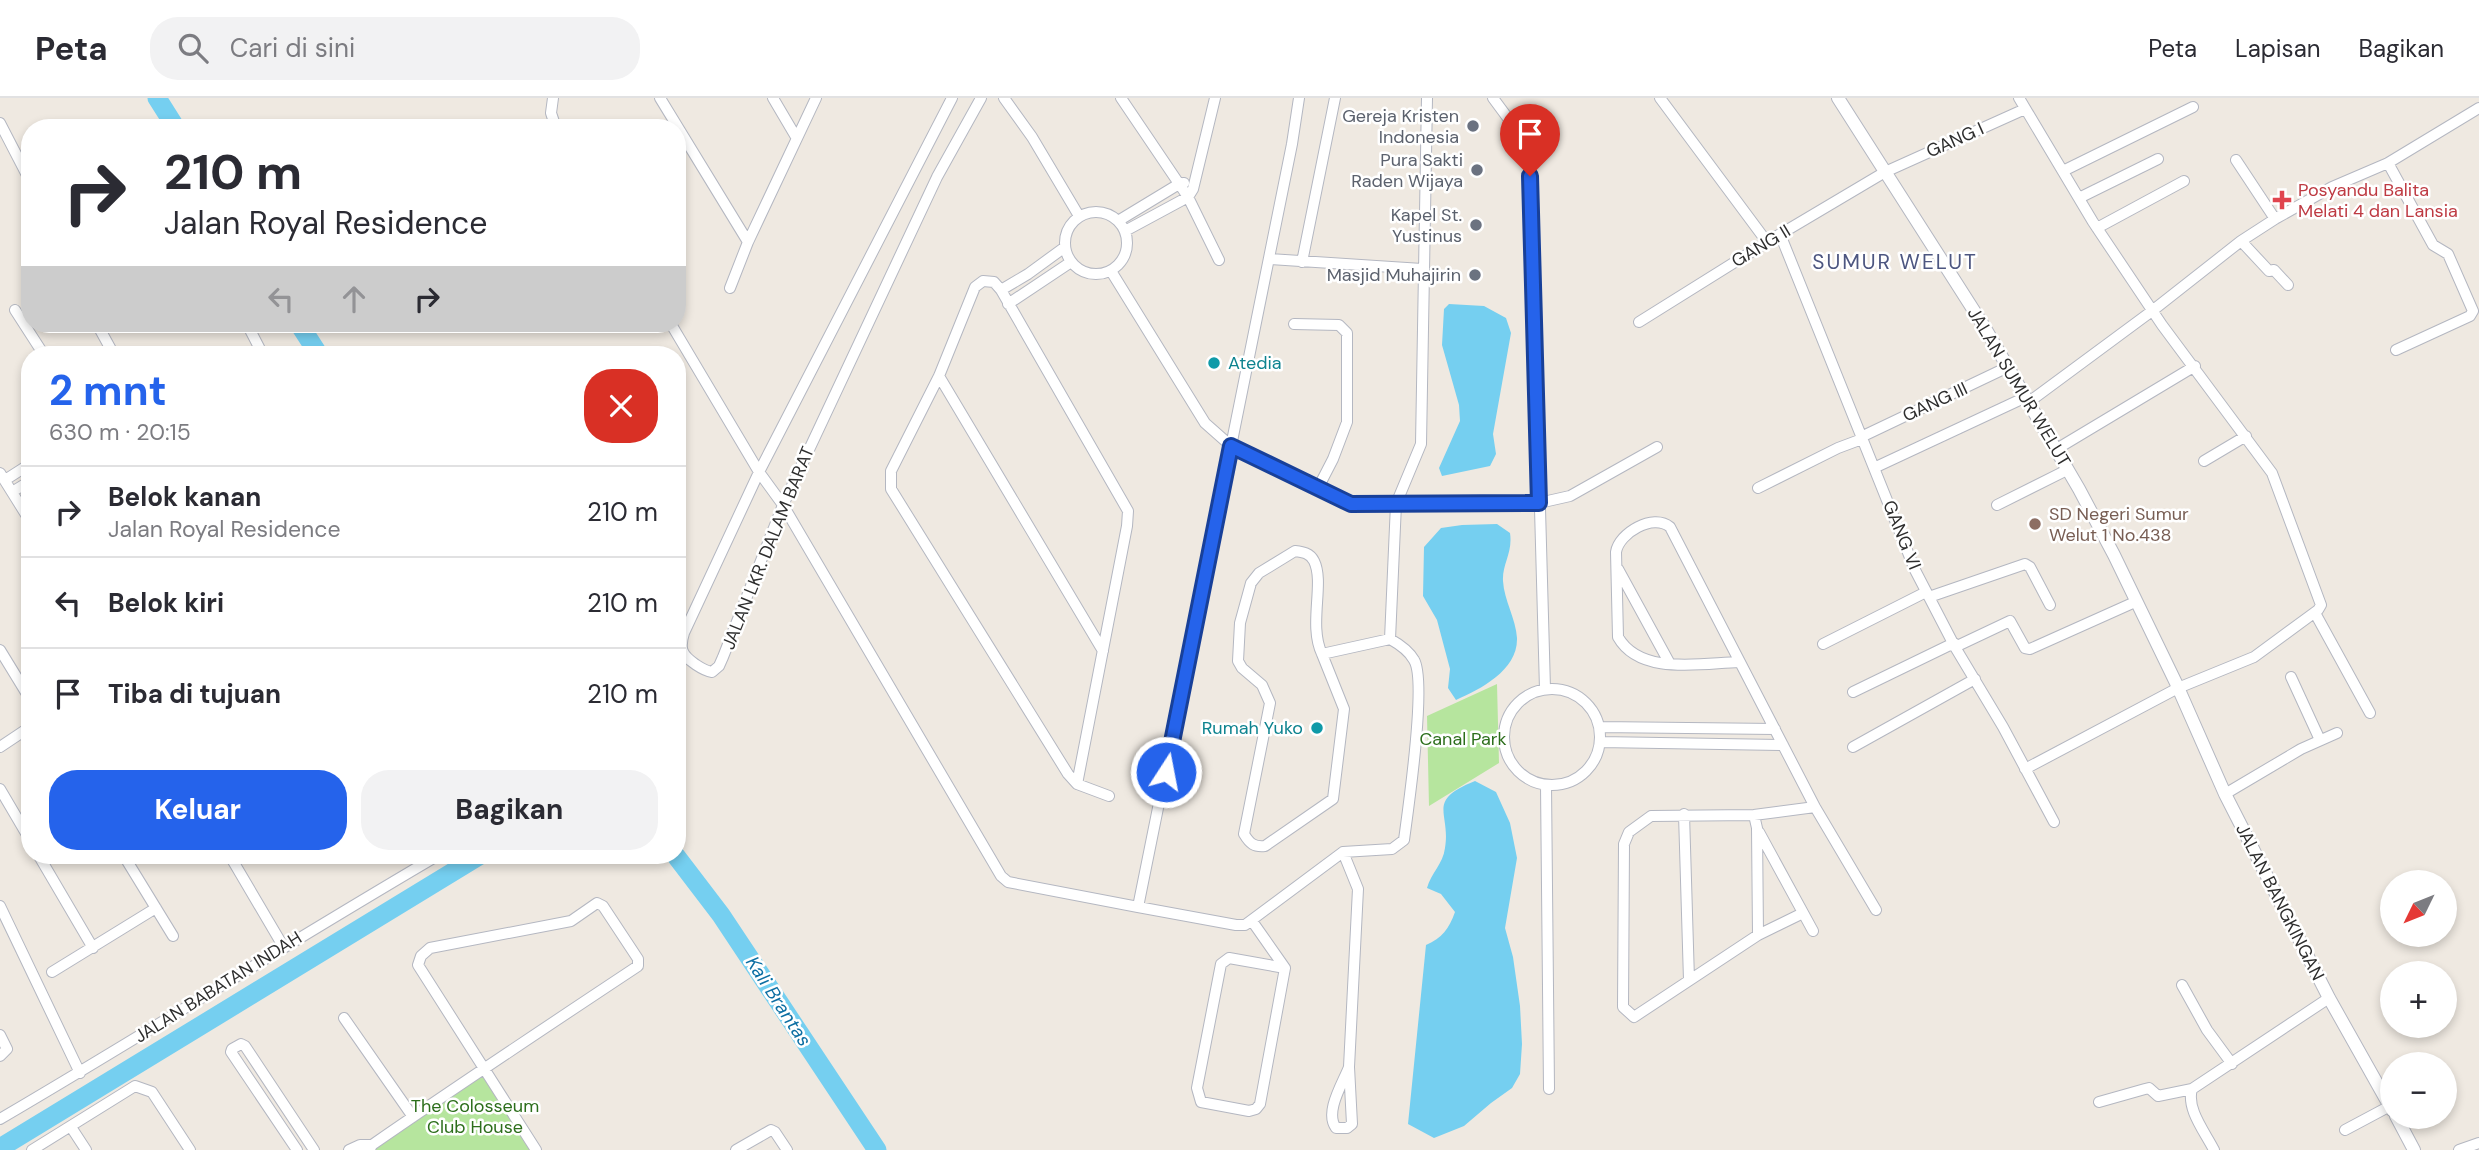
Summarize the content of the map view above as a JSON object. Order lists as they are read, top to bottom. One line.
{"streets":{"street":["GANG I","GANG II","JALAN SUMUR WELUT","GANG III","GANG VI","JALAN LKR. DALAM BARAT","JALAN BANGKINGAN","JALAN BABATAN INDAH"]},"crossings":[["GANG I","GANG II"],["GANG I","JALAN SUMUR WELUT"],["GANG II","JALAN SUMUR WELUT"],["GANG II","GANG VI"],["JALAN SUMUR WELUT","GANG III"],["JALAN SUMUR WELUT","JALAN BANGKINGAN"],["GANG III","GANG VI"]],"districts":["SUMUR WELUT"],"water":["Kali Brantas"],"parks":["Canal Park","The Colosseum Club House"],"places":{"other":["Gereja Kristen Indonesia","Pura Sakti Raden Wijaya","Kapel St. Yustinus","Masjid Muhajirin","Atedia","SD Negeri Sumur Welut 1 No.438","Rumah Yuko"],"health":["Posyandu Balita Melati 4 dan Lansia"]},"north":"bottom left","page":{"header":"Peta","search":"Cari di sini","nav":["Peta","Lapisan","Bagikan"],"turn":["210 m","Jalan Royal Residence"],"heading":["2 mnt","630 m · 20:15"],"list":[{"name":"Belok kanan","note":"Jalan Royal Residence","value":"210 m"},{"name":"Belok kiri","value":"210 m"},{"name":"Tiba di tujuan","value":"210 m"}],"buttons":["Keluar","Bagikan"],"map_buttons":["+","−"]}}
